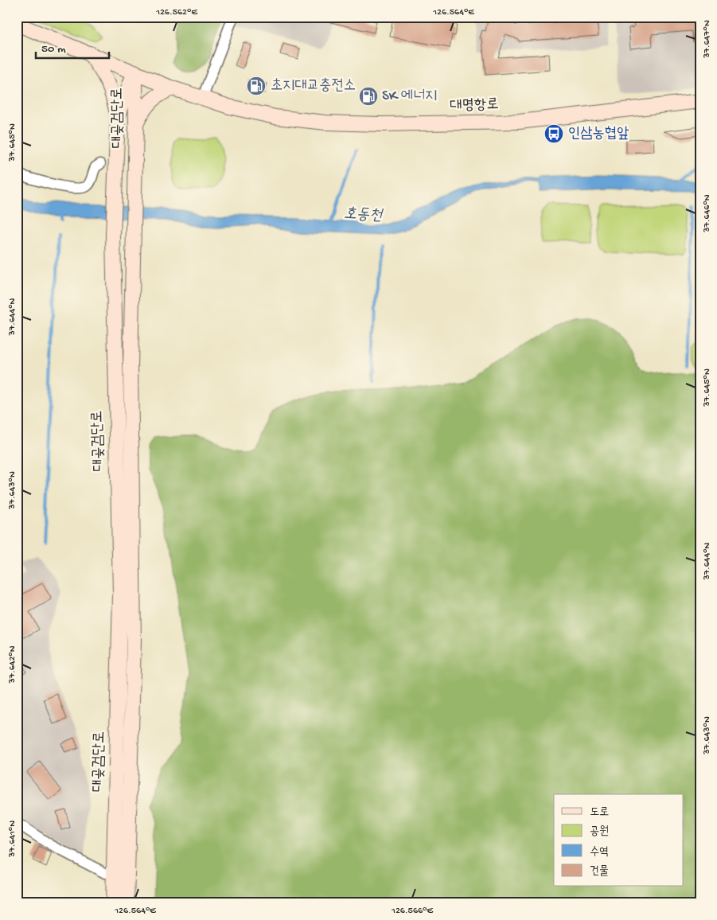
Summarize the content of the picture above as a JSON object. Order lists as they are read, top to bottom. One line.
{"streets":{"main road":["대명항로","대곶검단로"]},"crossings":[["대명항로","대곶검단로"]],"water":["호동천"],"places":{"fuel station":["초지대교충전소","SK 에너지"],"bus stop":["인삼농협앞"]},"legend":["도로","공원","수역","건물"],"scale_bar":"50 m","coordinates":["126.562°E","126.564°E","37.647°N","37.645°N","37.646°N","37.644°N","37.643°N","37.642°N","37.641°N","126.566°E"]}
